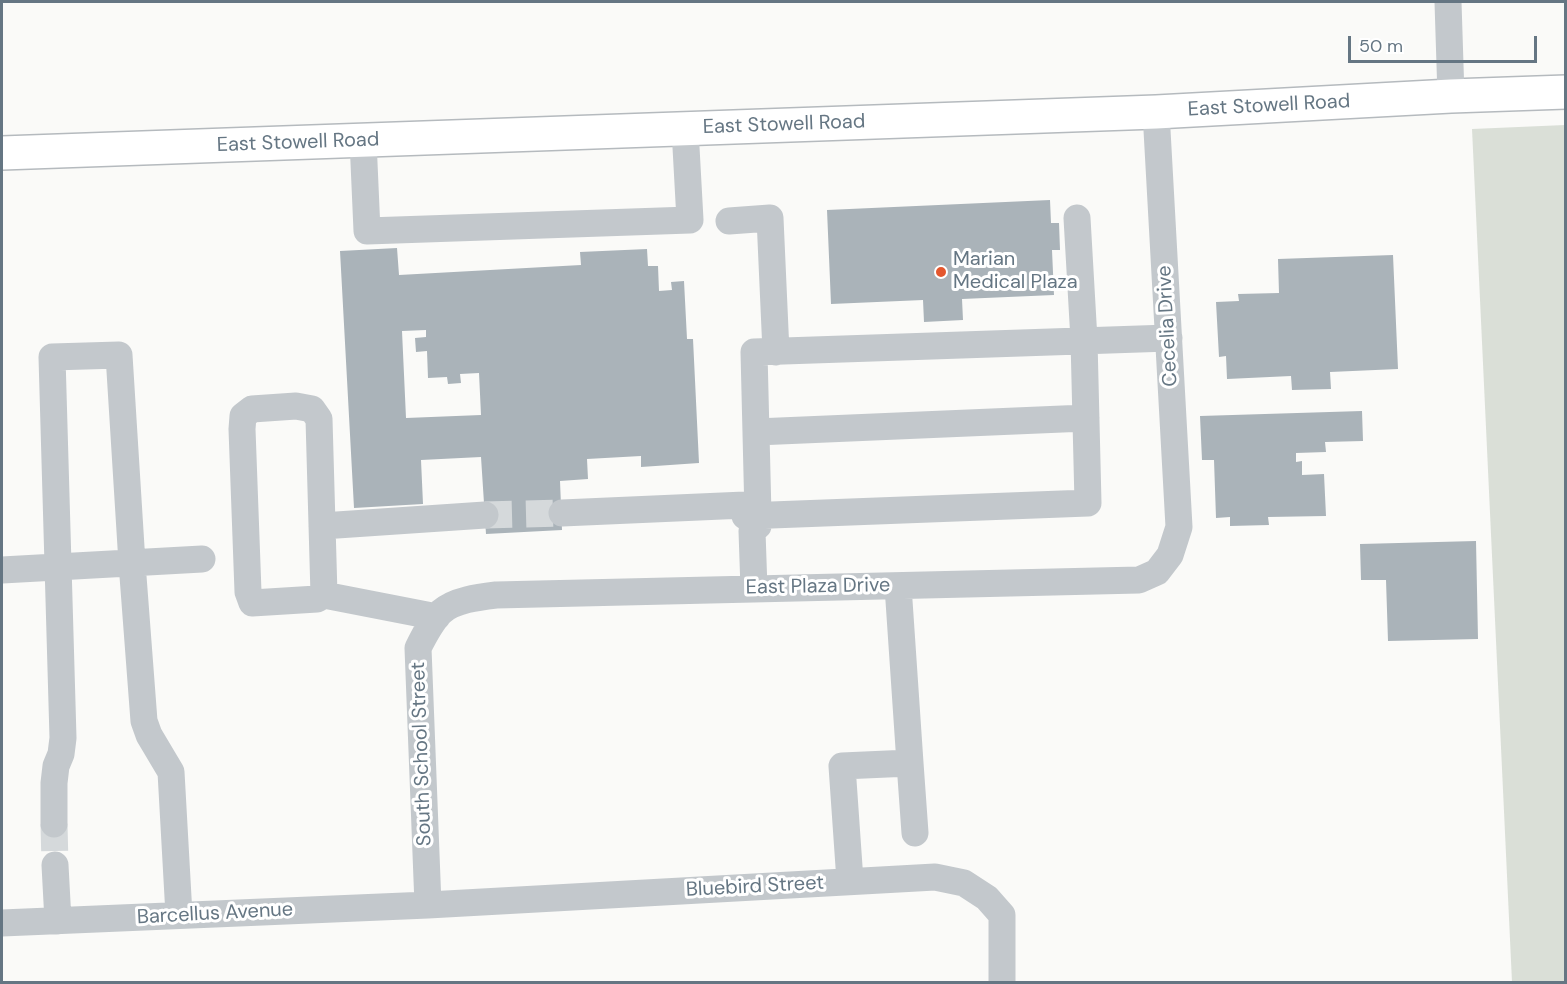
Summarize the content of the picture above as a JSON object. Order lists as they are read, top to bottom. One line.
{"streets":{"main road":["East Stowell Road"],"street":["Cecelia Drive","East Plaza Drive","South School Street","Bluebird Street","Barcellus Avenue"]},"crossings":[["East Stowell Road","Cecelia Drive"],["Cecelia Drive","East Plaza Drive"],["East Plaza Drive","South School Street"],["South School Street","Bluebird Street"],["South School Street","Barcellus Avenue"],["Bluebird Street","Barcellus Avenue"]],"places":["Marian Medical Plaza"],"scale_bar":"50 m"}
